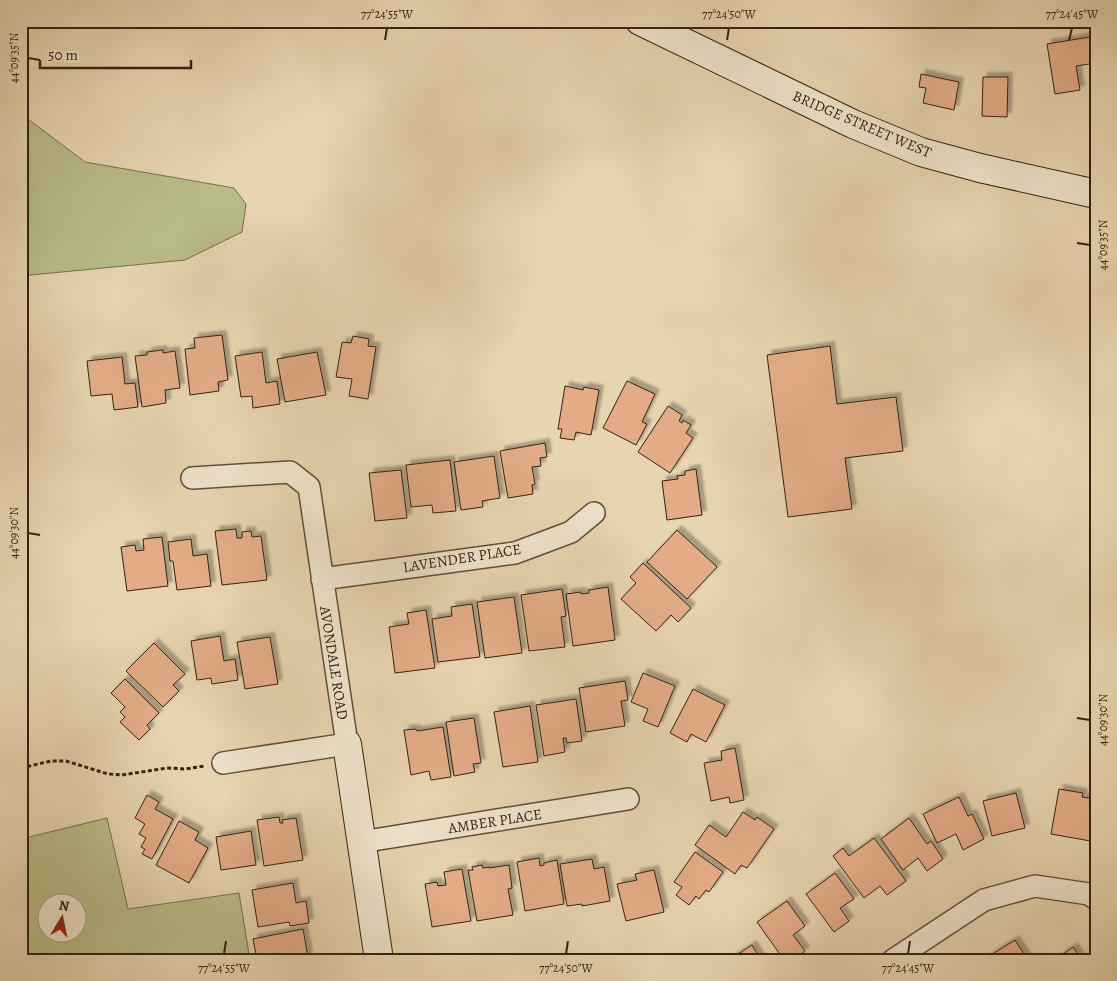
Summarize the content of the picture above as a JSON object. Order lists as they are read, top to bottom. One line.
{"streets":{"street":["BRIDGE STREET WEST","LAVENDER PLACE","AVONDALE ROAD","AMBER PLACE"]},"crossings":[["LAVENDER PLACE","AVONDALE ROAD"],["AVONDALE ROAD","AMBER PLACE"]],"scale_bar":"50 m","north":"top","coordinates":["77°24'55\"W","77°24'50\"W","77°24'45\"W","44°09'35\"N","44°09'30\"N"]}
